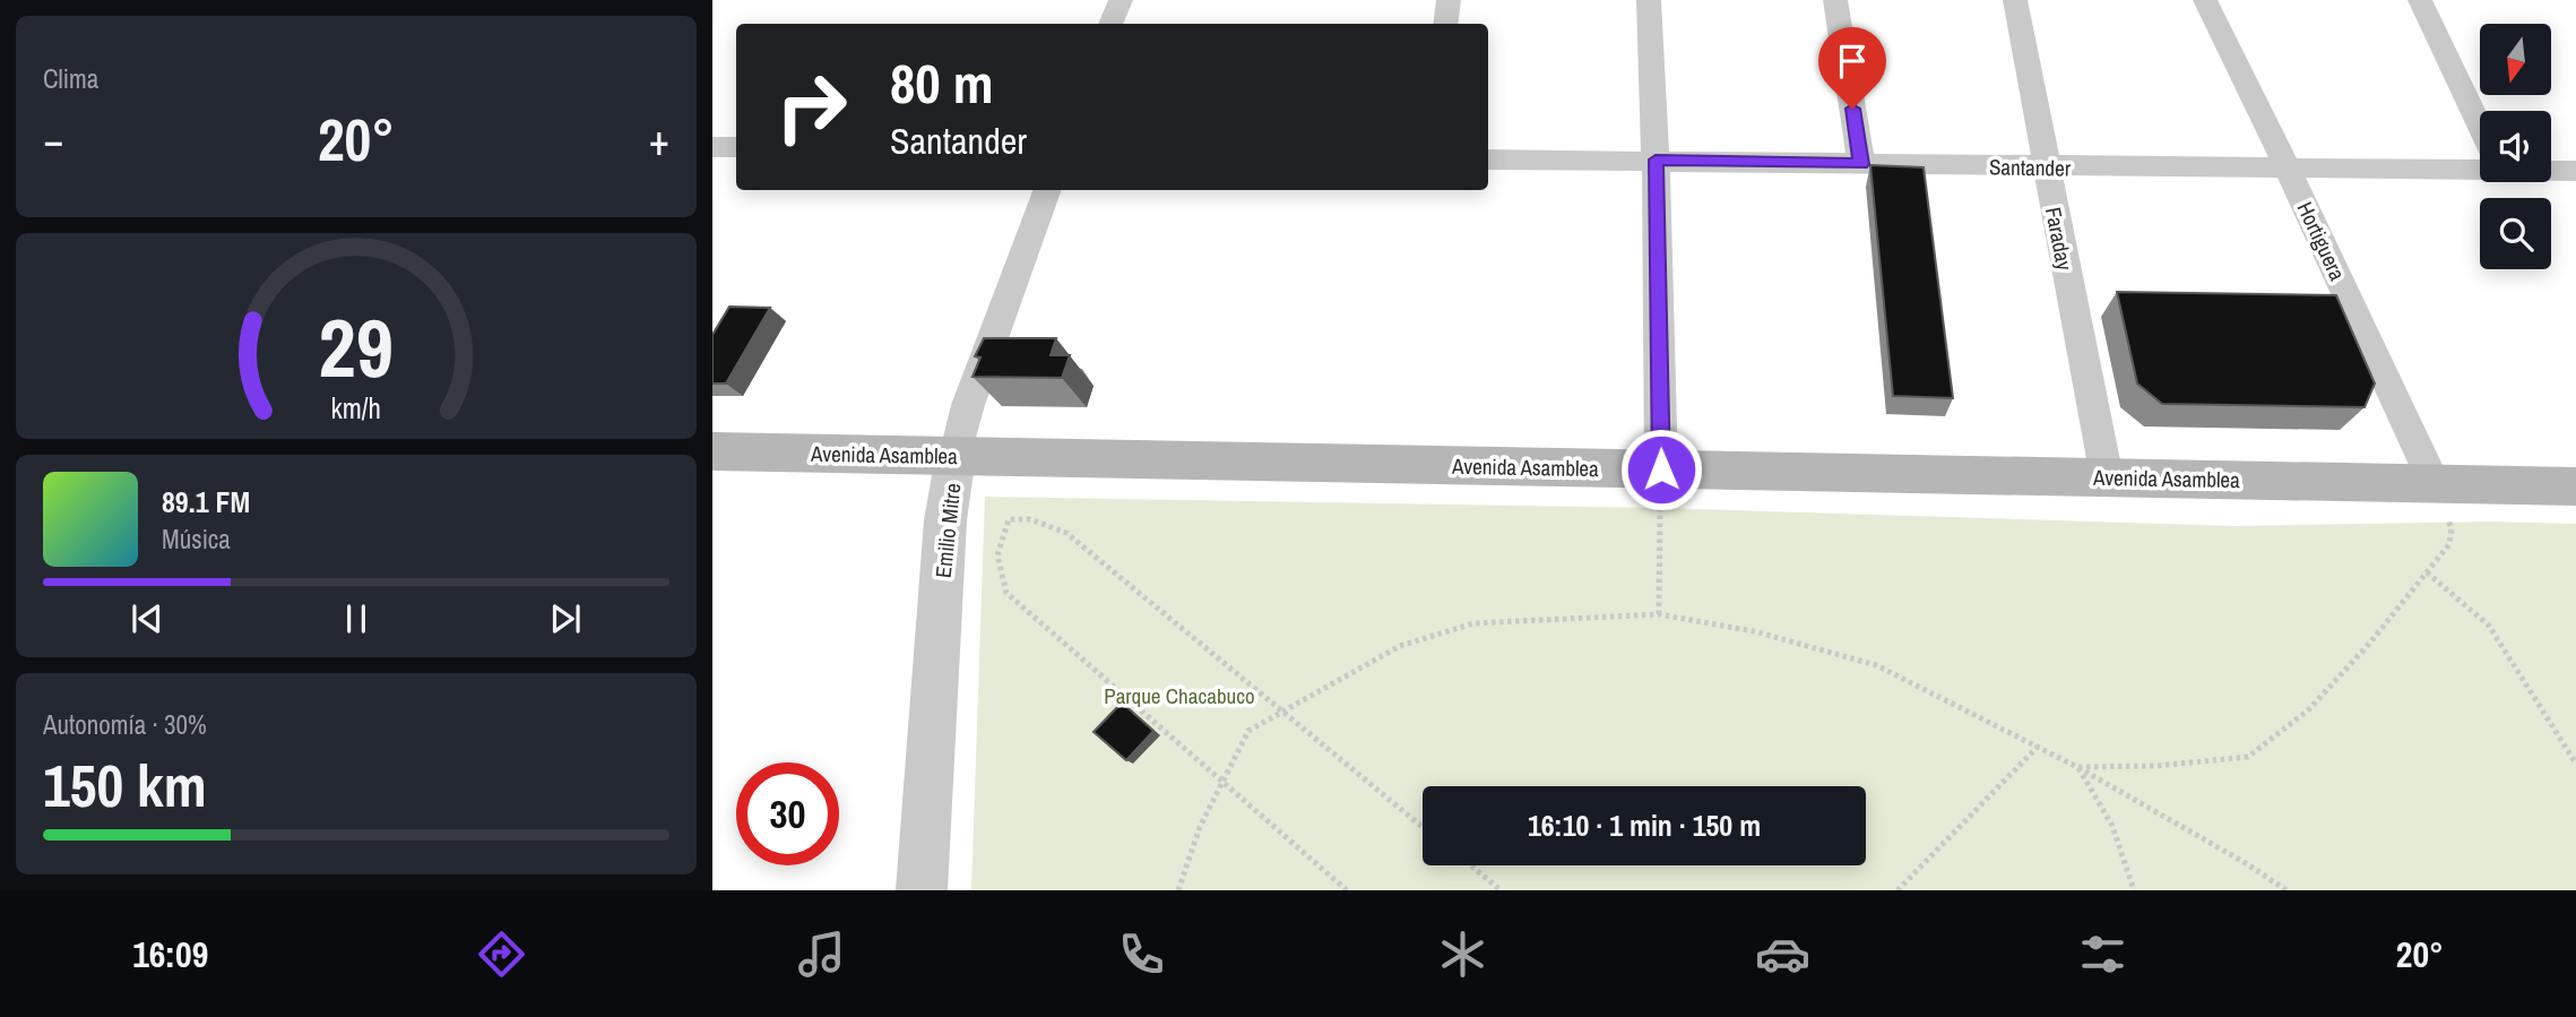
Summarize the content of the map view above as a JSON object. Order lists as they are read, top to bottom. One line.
{"streets":{"main road":["Avenida Asamblea"],"street":["Santander","Faraday","Hortiguera","Emilio Mitre"]},"crossings":[["Santander","Faraday"],["Santander","Hortiguera"],["Faraday","Avenida Asamblea"],["Hortiguera","Avenida Asamblea"],["Avenida Asamblea","Emilio Mitre"]],"parks":["Parque Chacabuco"],"north":"bottom","page":{"tile":["Clima",["Autonomía · 30%","150 km"]],"turn":["80 m","Santander"],"heat":["−","20°","+"],"song":["89.1 FM","Música"],"limit":"30","trip":"16:10 · 1 min · 150 m","tabs":["16:09","20°"],"gauge":["29","km/h"]}}
